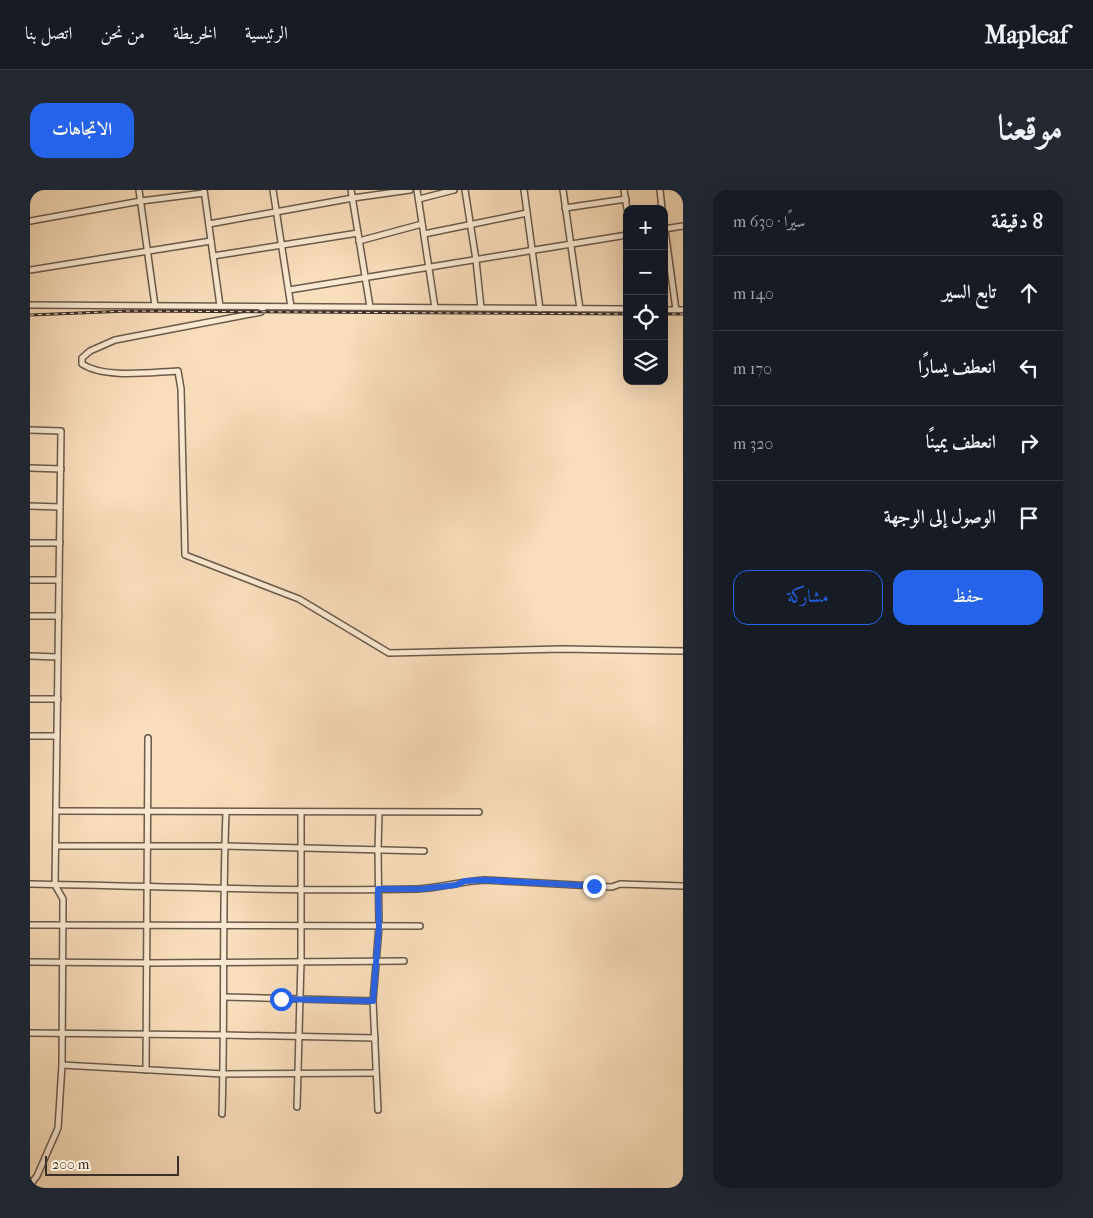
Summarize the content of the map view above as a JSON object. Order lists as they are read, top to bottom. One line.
{"scale_bar":"200 m","page":{"header":"Mapleaf","nav":["الرئيسية","الخريطة","من نحن","اتصل بنا"],"title":"موقعنا","buttons":["الاتجاهات",["حفظ","مشاركة"]],"heading":["8 دقيقة","سيرًا · 630 m"],"map_buttons":["+","−"],"list":[["تابع السير","140 m"],["انعطف يسارًا","170 m"],["انعطف يمينًا","320 m"],"الوصول إلى الوجهة"],"scale":"200 m"}}
